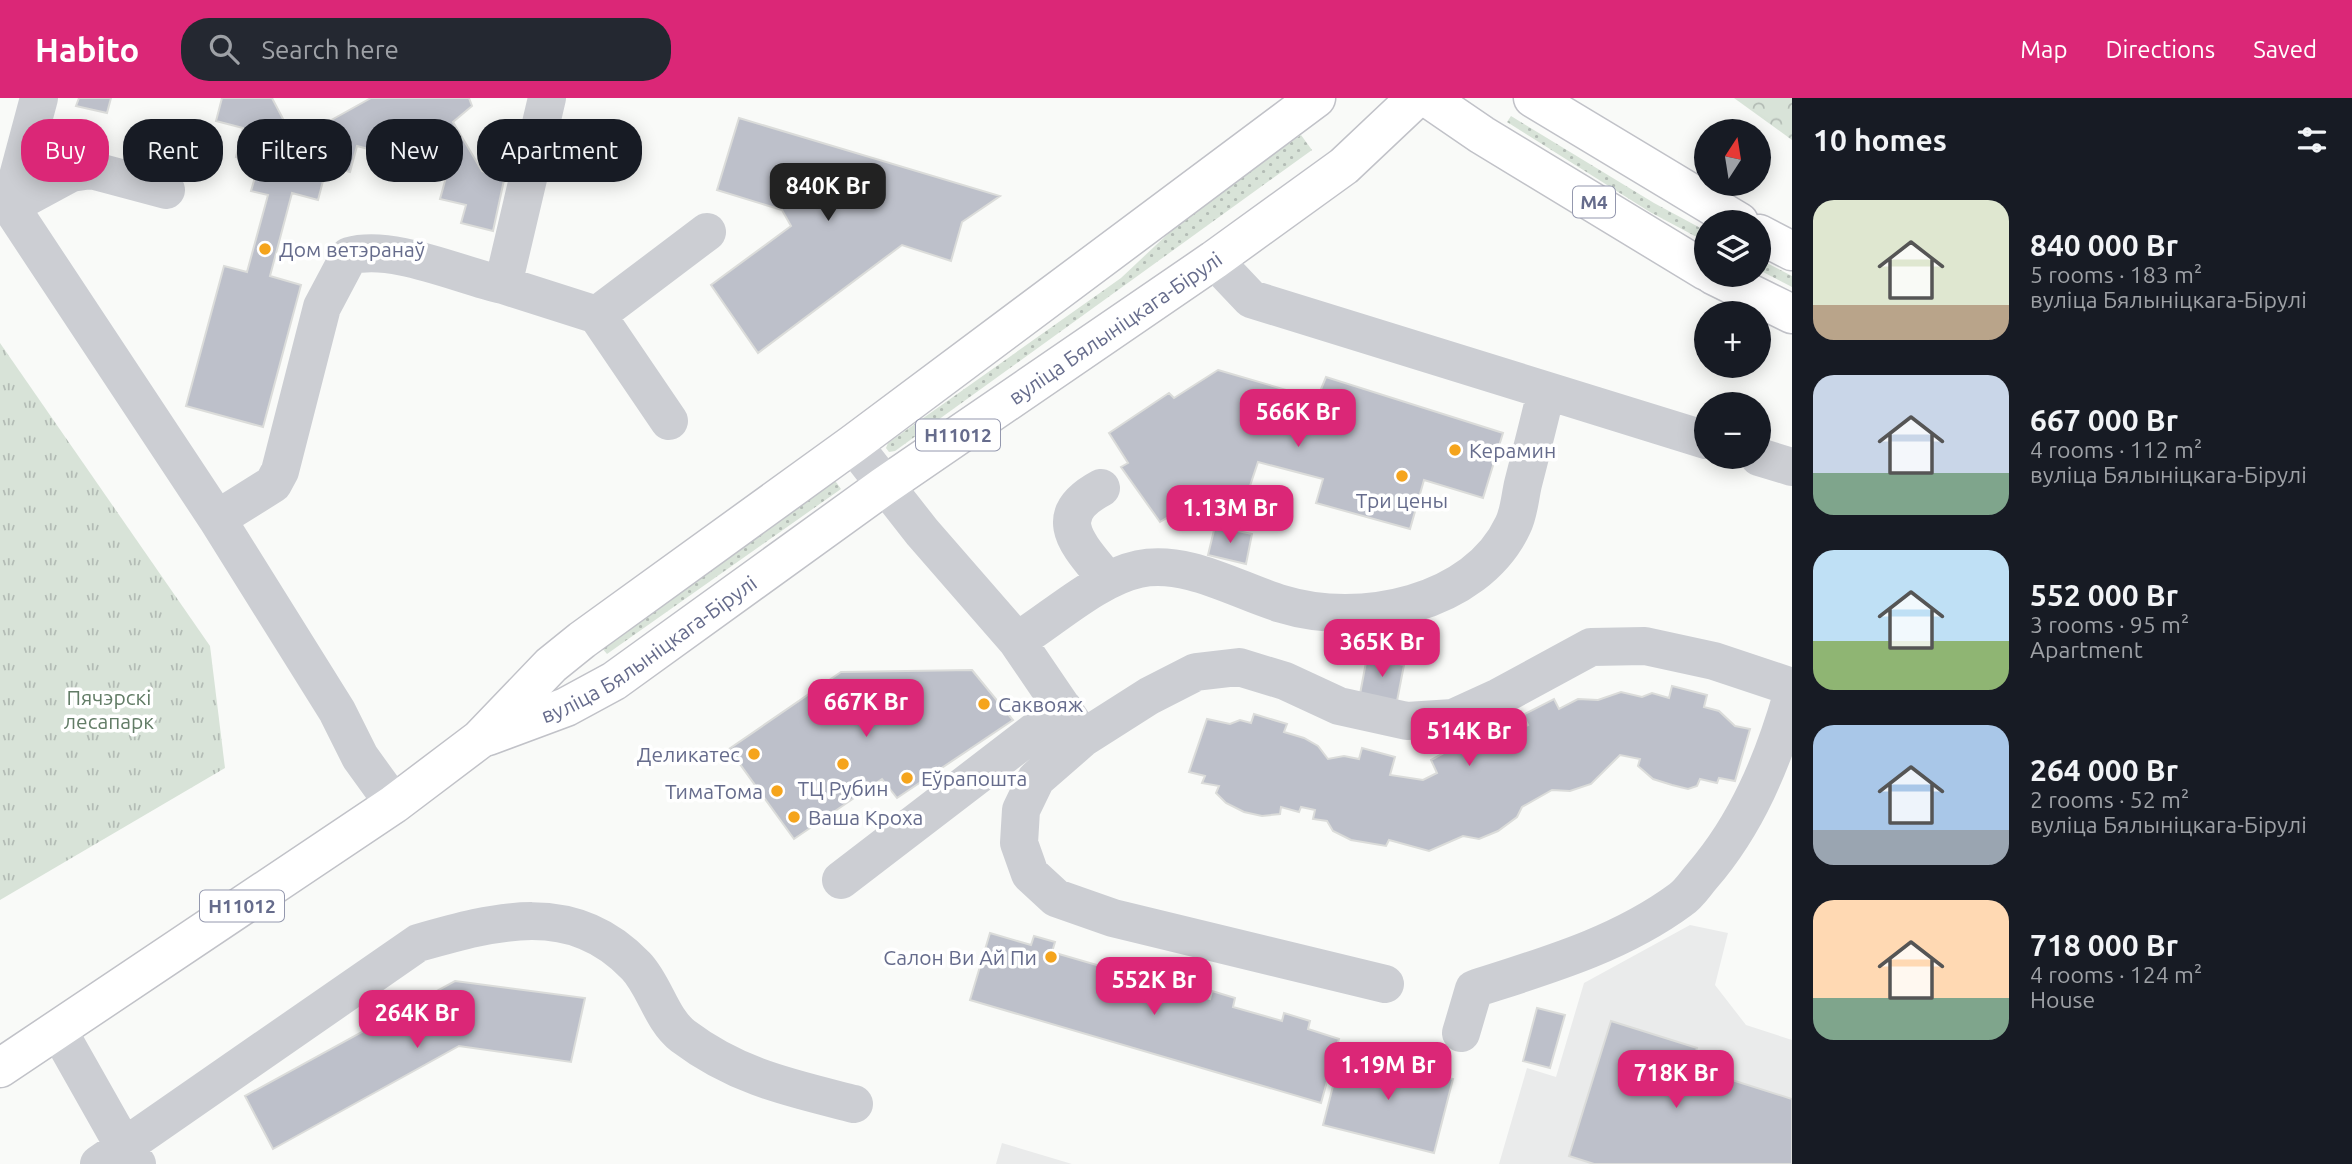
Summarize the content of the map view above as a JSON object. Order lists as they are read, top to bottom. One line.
{"streets":{"main road":["М4","вуліца Бялыніцкага-Бірулі","Н11012"]},"parks":["Пячэрскі лесапарк"],"places":["Дом ветэранаў","Керамин","Три цены","Саквояж","Деликатес","ТЦ Рубин","Еўрапошта","ТимаТома","Ваша Кроха","Салон Ви Ай Пи"],"north":"top","page":{"header":"Habito","search":"Search here","nav":["Map","Directions","Saved"],"heading":"10 homes","map_buttons":["+","−"],"chip":["Buy","Rent","Filters","New","Apartment"],"price":["840K Br","566K Br","1.13M Br","365K Br","667K Br","514K Br","552K Br","264K Br","1.19M Br","718K Br"],"list":[{"name":"840 000 Br","note":"5 rooms · 183 m² · вуліца Бялыніцкага-Бірулі"},{"name":"667 000 Br","note":"4 rooms · 112 m² · вуліца Бялыніцкага-Бірулі"},{"name":"552 000 Br","note":"3 rooms · 95 m² · Apartment"},{"name":"264 000 Br","note":"2 rooms · 52 m² · вуліца Бялыніцкага-Бірулі"},{"name":"718 000 Br","note":"4 rooms · 124 m² · House"}]}}
